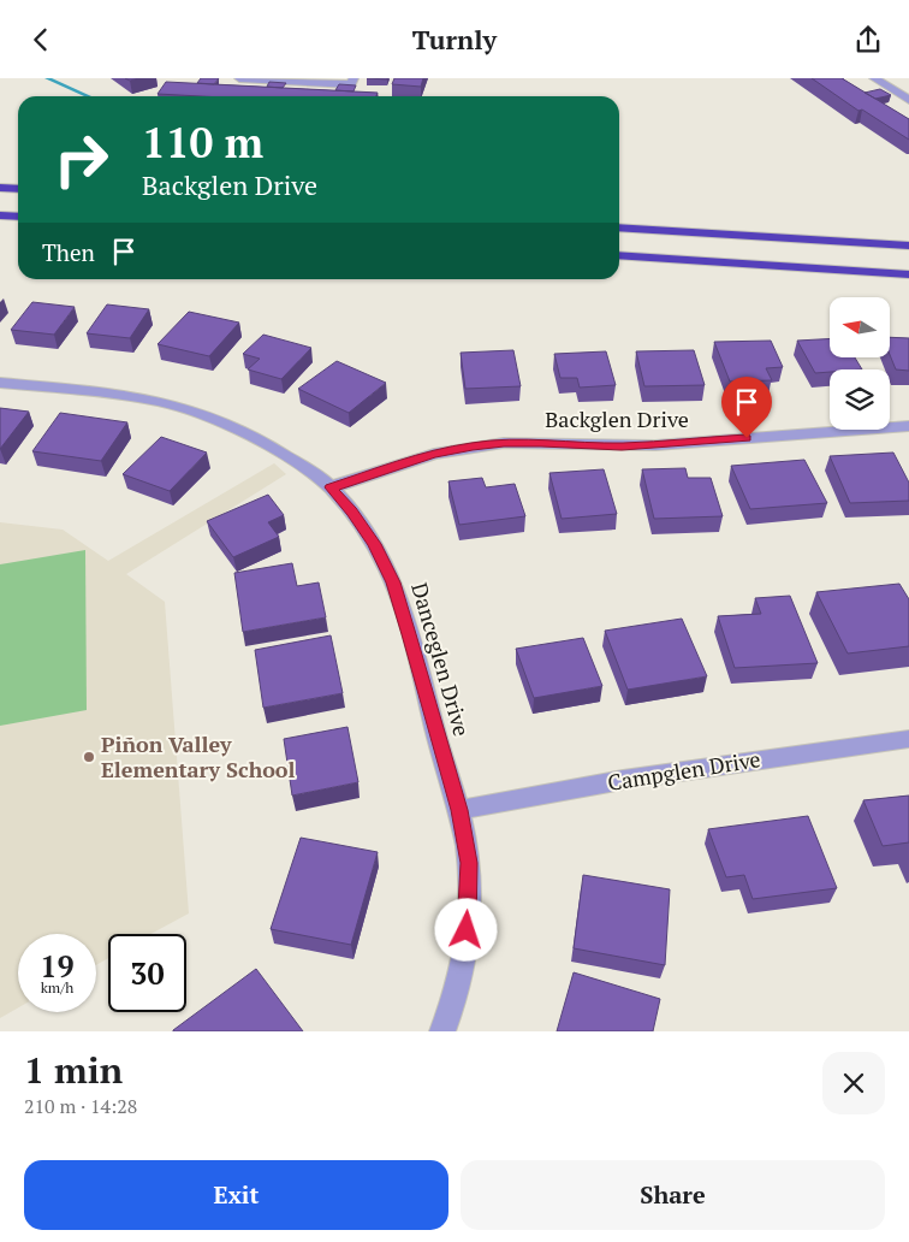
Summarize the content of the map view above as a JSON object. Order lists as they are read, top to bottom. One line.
{"streets":{"street":["Backglen Drive","Danceglen Drive","Campglen Drive"]},"crossings":[["Backglen Drive","Danceglen Drive"],["Danceglen Drive","Campglen Drive"]],"places":["Piñon Valley Elementary School"],"north":"left","page":{"header":"Turnly","turn":["110 m","Backglen Drive"],"then":"Then","speed":"19 km/h","limit":"30","heading":["1 min","210 m · 14:28"],"buttons":["Exit","Share"]}}
